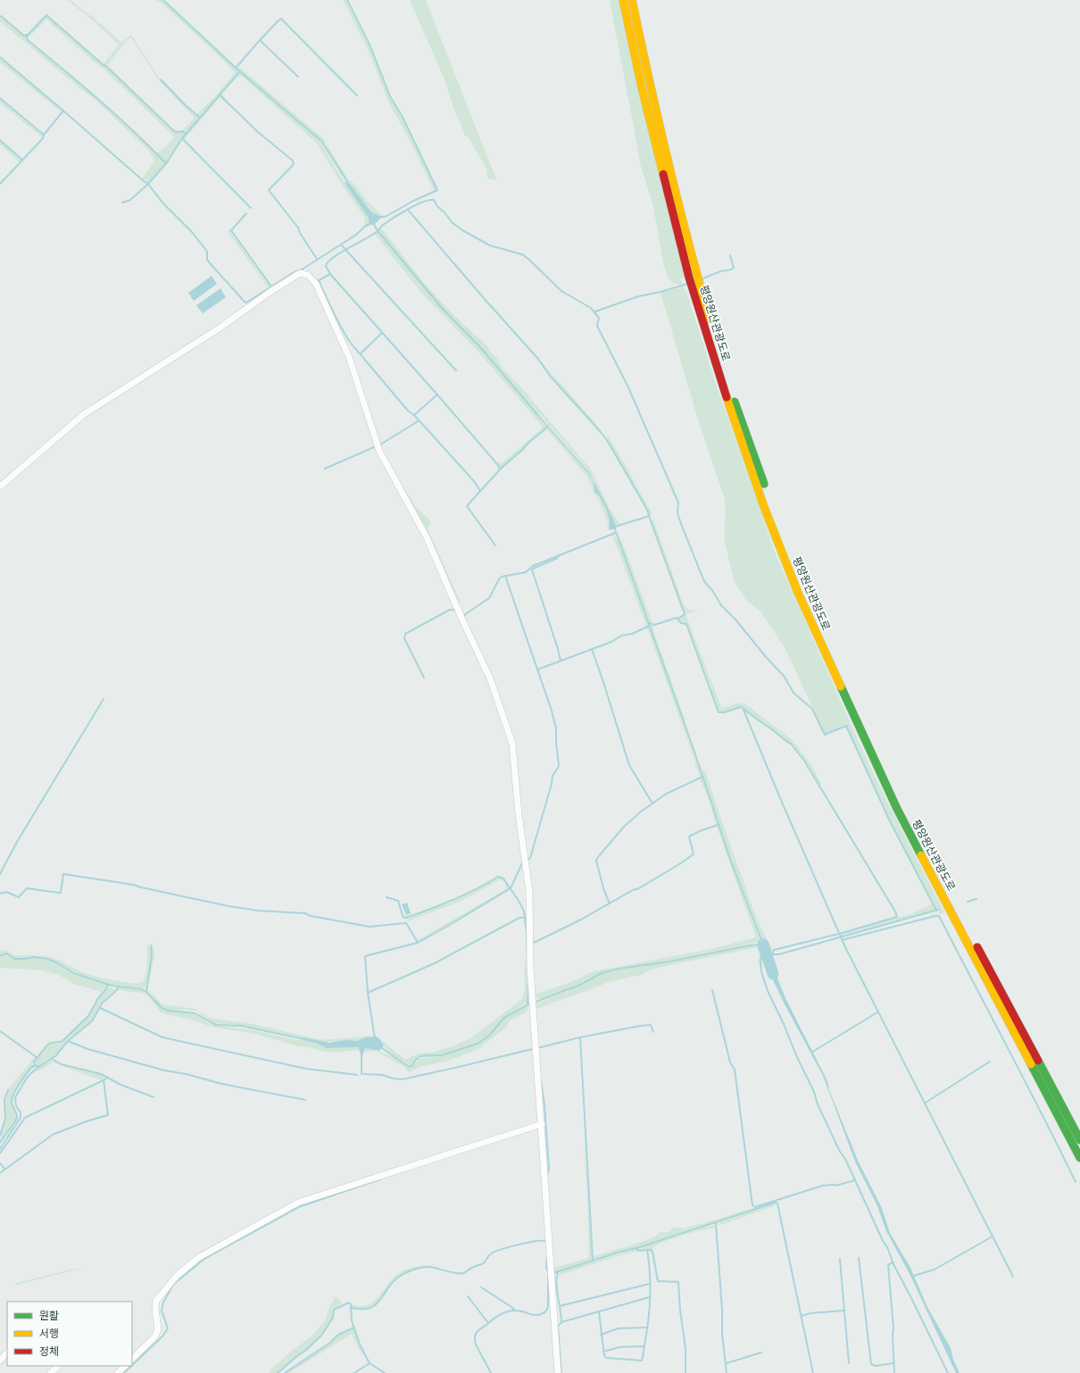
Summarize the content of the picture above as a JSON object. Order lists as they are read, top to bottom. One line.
{"streets":{"highway":["평양원산관광도로"]},"legend":["원활","서행","정체"]}
